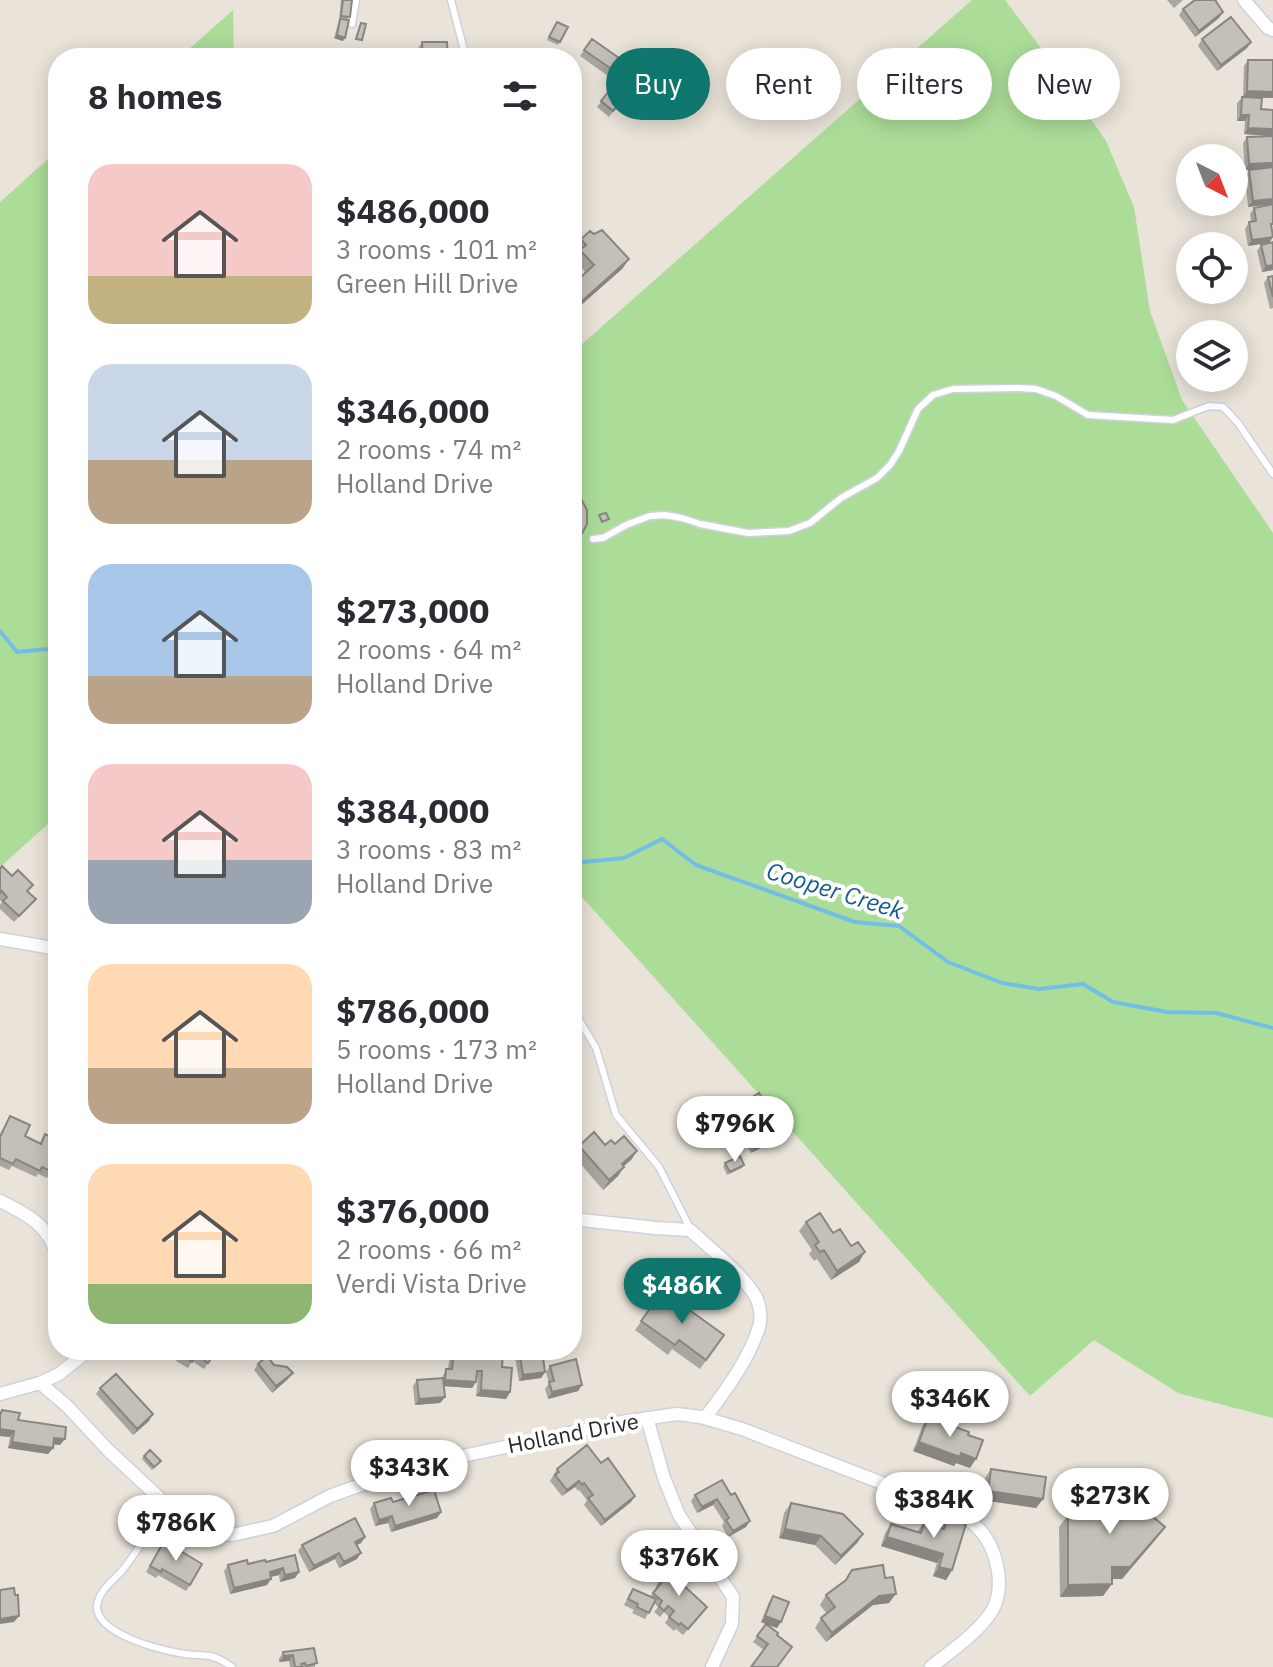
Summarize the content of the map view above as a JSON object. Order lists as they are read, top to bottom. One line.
{"streets":{"street":["Holland Drive"]},"water":["Cooper Creek"],"north":"bottom right","page":{"chip":["Buy","Rent","Filters","New"],"heading":"8 homes","list":[{"name":"$486,000","note":"3 rooms · 101 m² · Green Hill Drive"},{"name":"$346,000","note":"2 rooms · 74 m² · Holland Drive"},{"name":"$273,000","note":"2 rooms · 64 m² · Holland Drive"},{"name":"$384,000","note":"3 rooms · 83 m² · Holland Drive"},{"name":"$786,000","note":"5 rooms · 173 m² · Holland Drive"},{"name":"$376,000","note":"2 rooms · 66 m² · Verdi Vista Drive"}],"price":["$796K","$486K","$346K","$343K","$273K","$384K","$786K","$376K"]}}
